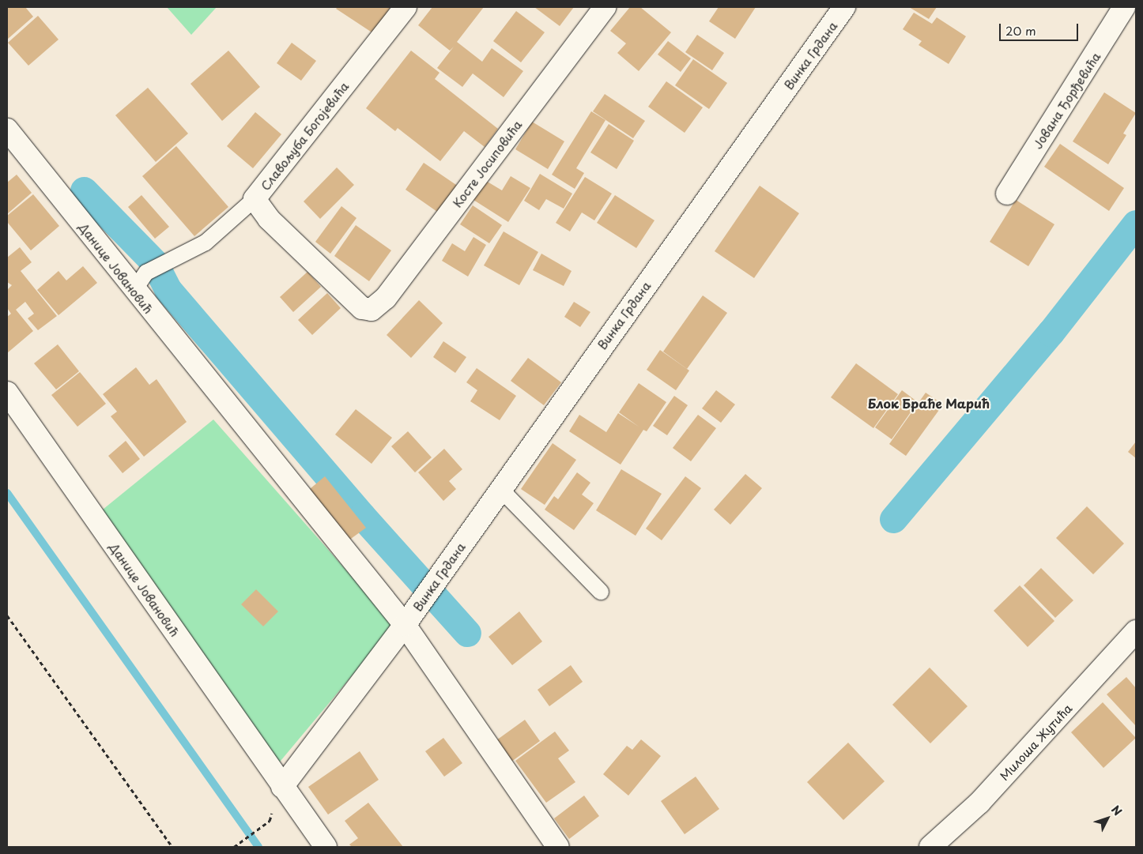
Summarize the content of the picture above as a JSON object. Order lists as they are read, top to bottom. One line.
{"streets":{"street":["Винка Грдана","Јована Ђорђевића","Славољуба Богојевића","Косте Јосиповића","Данице Јовановић","Милоша Жутића"]},"crossings":[["Винка Грдана","Данице Јовановић"],["Славољуба Богојевића","Косте Јосиповића"]],"districts":["Блок Браће Марић"],"scale_bar":"20 m","north":"top right"}
